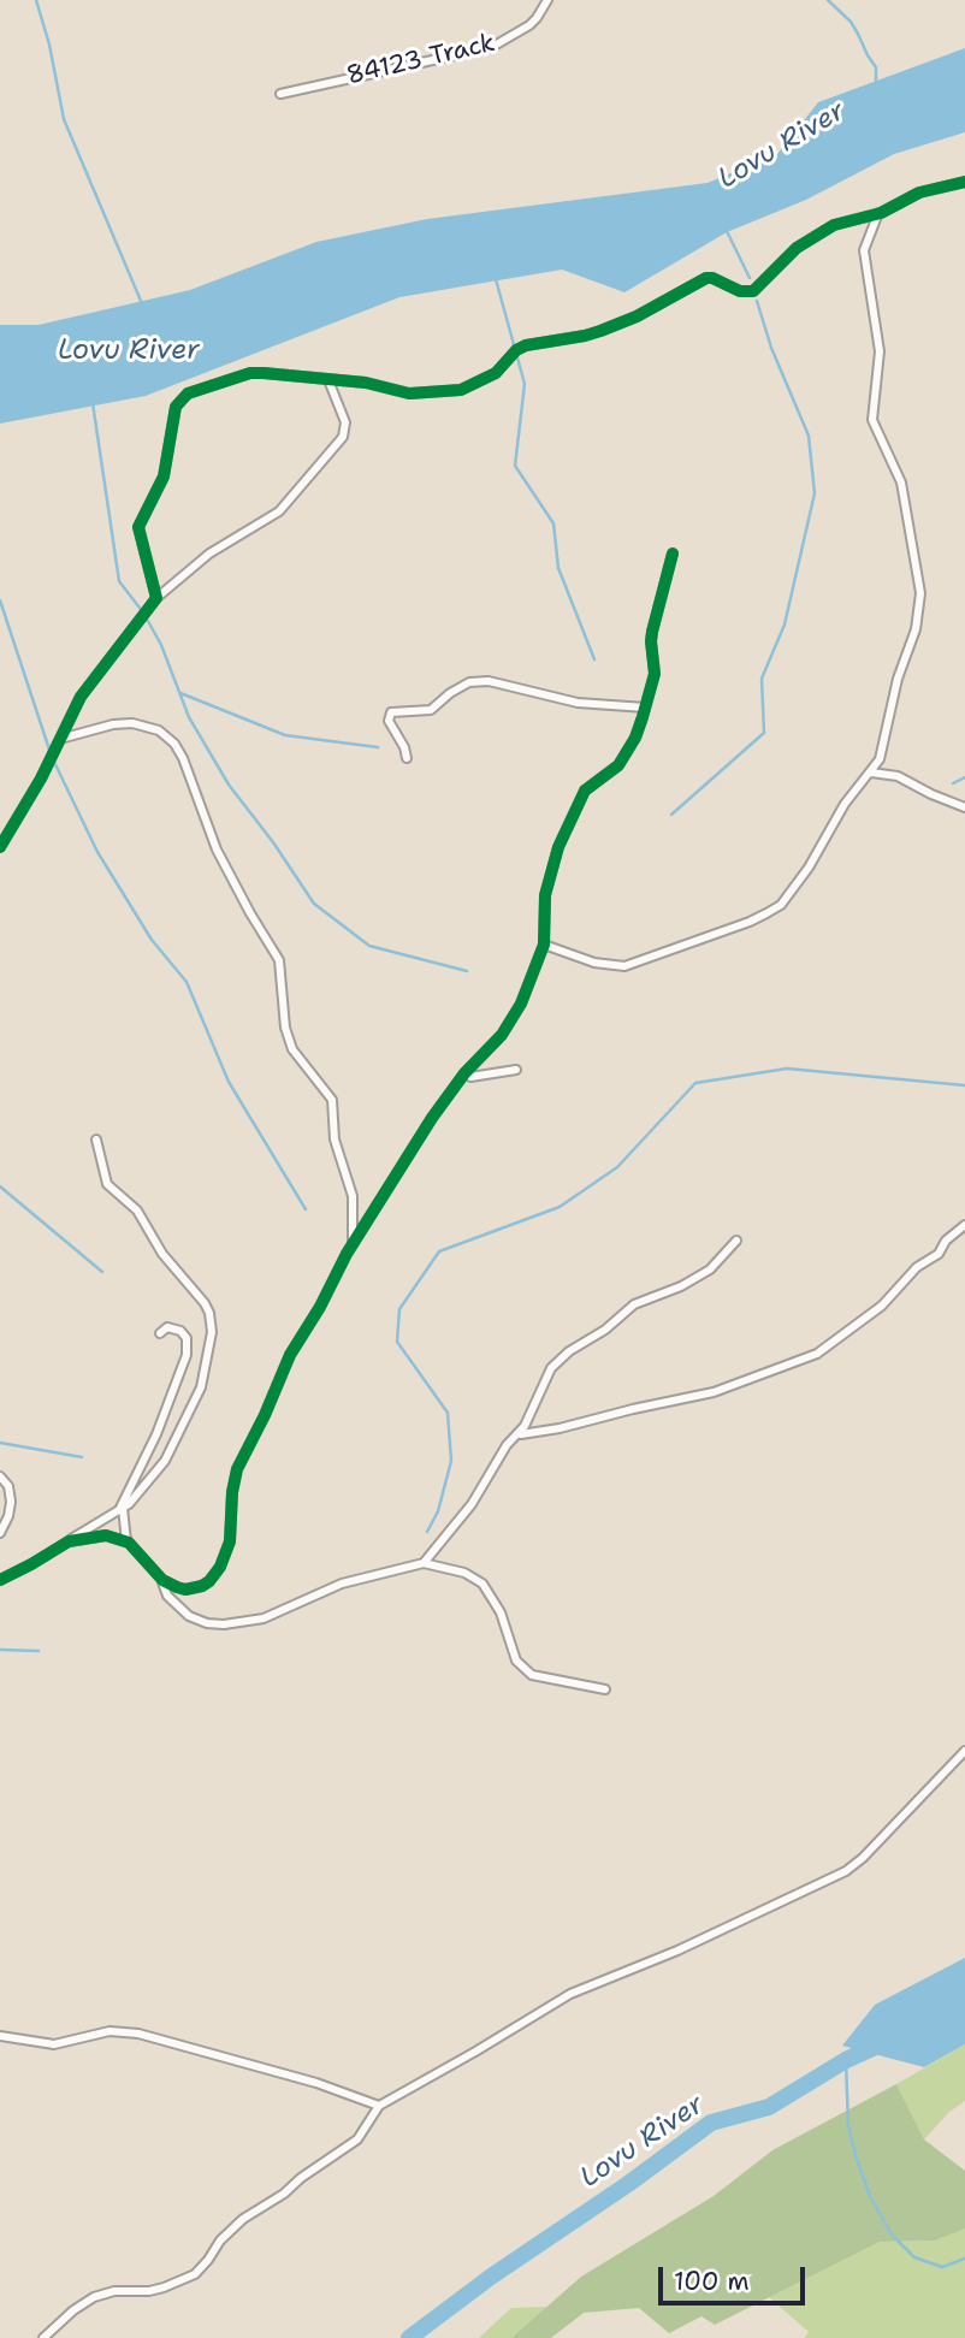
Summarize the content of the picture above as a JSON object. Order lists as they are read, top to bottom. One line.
{"streets":{"street":["84123 Track"]},"water":["Lovu River"],"scale_bar":"100 m"}
